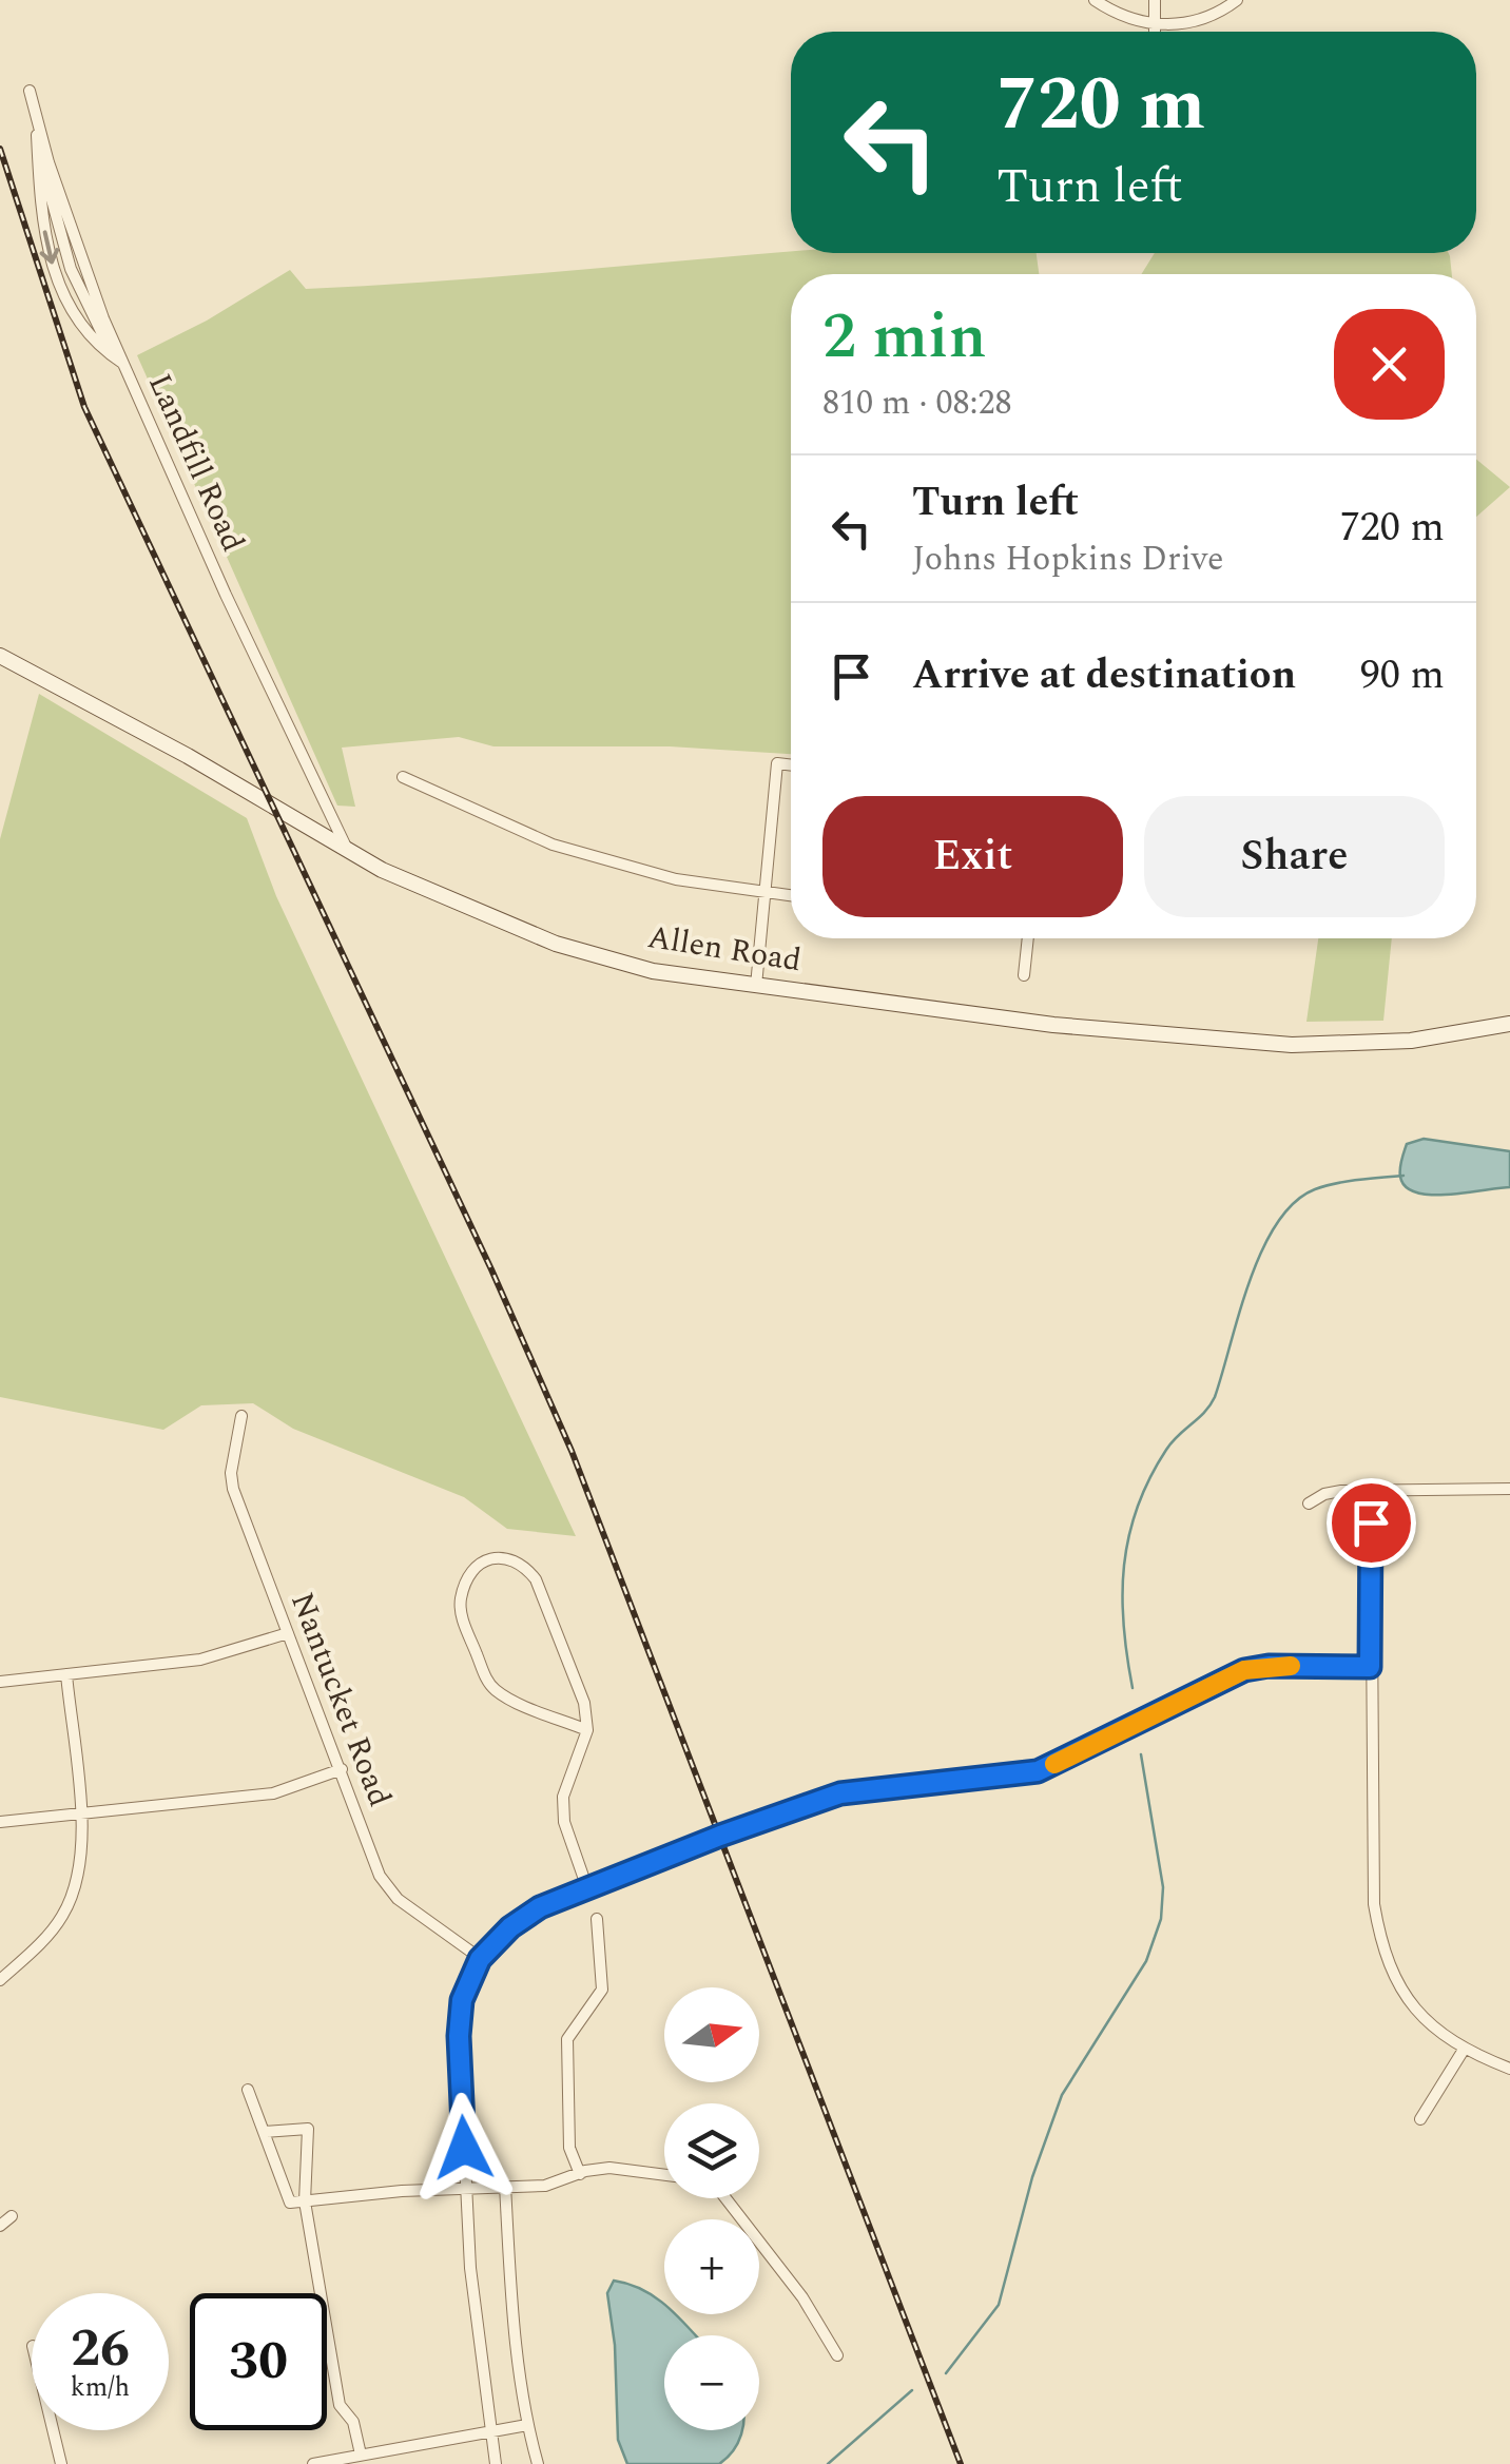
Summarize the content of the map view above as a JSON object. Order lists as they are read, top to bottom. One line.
{"streets":{"main road":["Allen Road"],"street":["Landfill Road","Nantucket Road"]},"crossings":[["Landfill Road","Allen Road"]],"north":"right","page":{"turn":["720 m","Turn left"],"heading":["2 min","810 m · 08:28"],"list":[{"name":"Turn left","note":"Johns Hopkins Drive","value":"720 m"},{"name":"Arrive at destination","value":"90 m"}],"buttons":["Exit","Share"],"map_buttons":["+","−"],"speed":"26 km/h","limit":"30"}}
